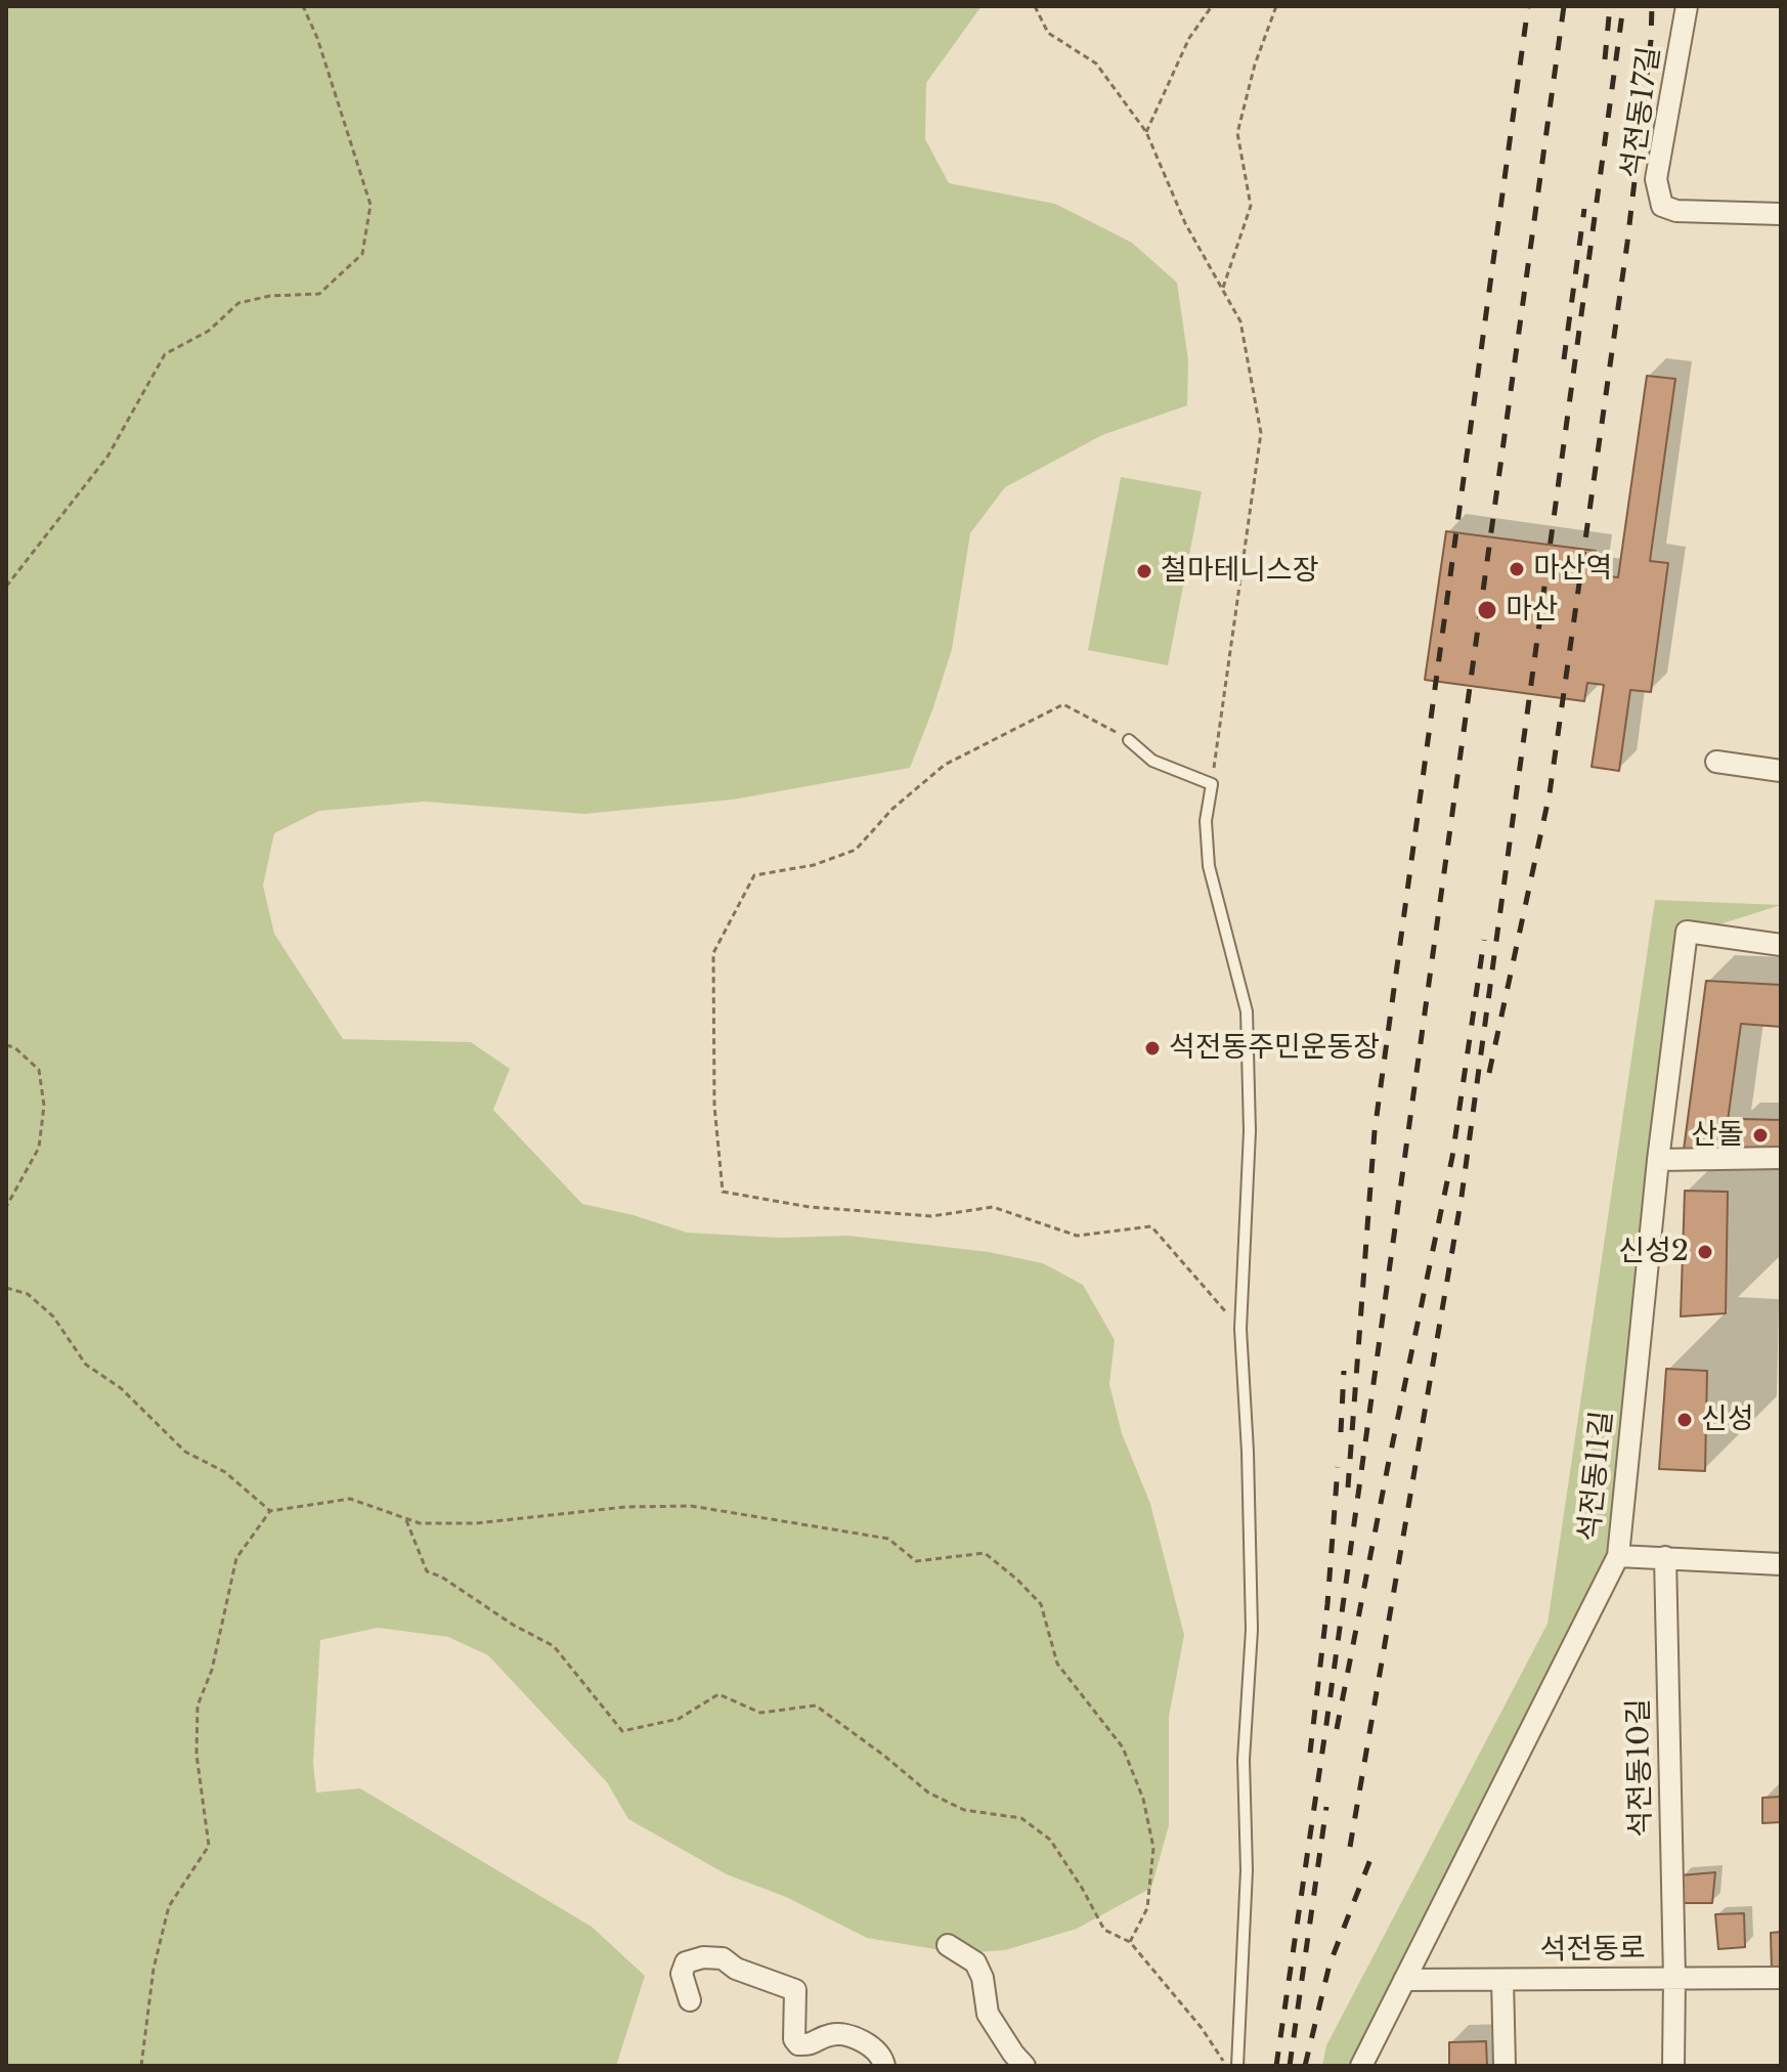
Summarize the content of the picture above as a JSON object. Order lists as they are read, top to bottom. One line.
{"streets":{"street":["석전동17길","석전동11길","석전동10길","석전동로"]},"crossings":[["석전동11길","석전동로"],["석전동10길","석전동로"]],"places":["마산역","철마테니스장","마산","석전동주민운동장","산돌","신성2","신성"]}
